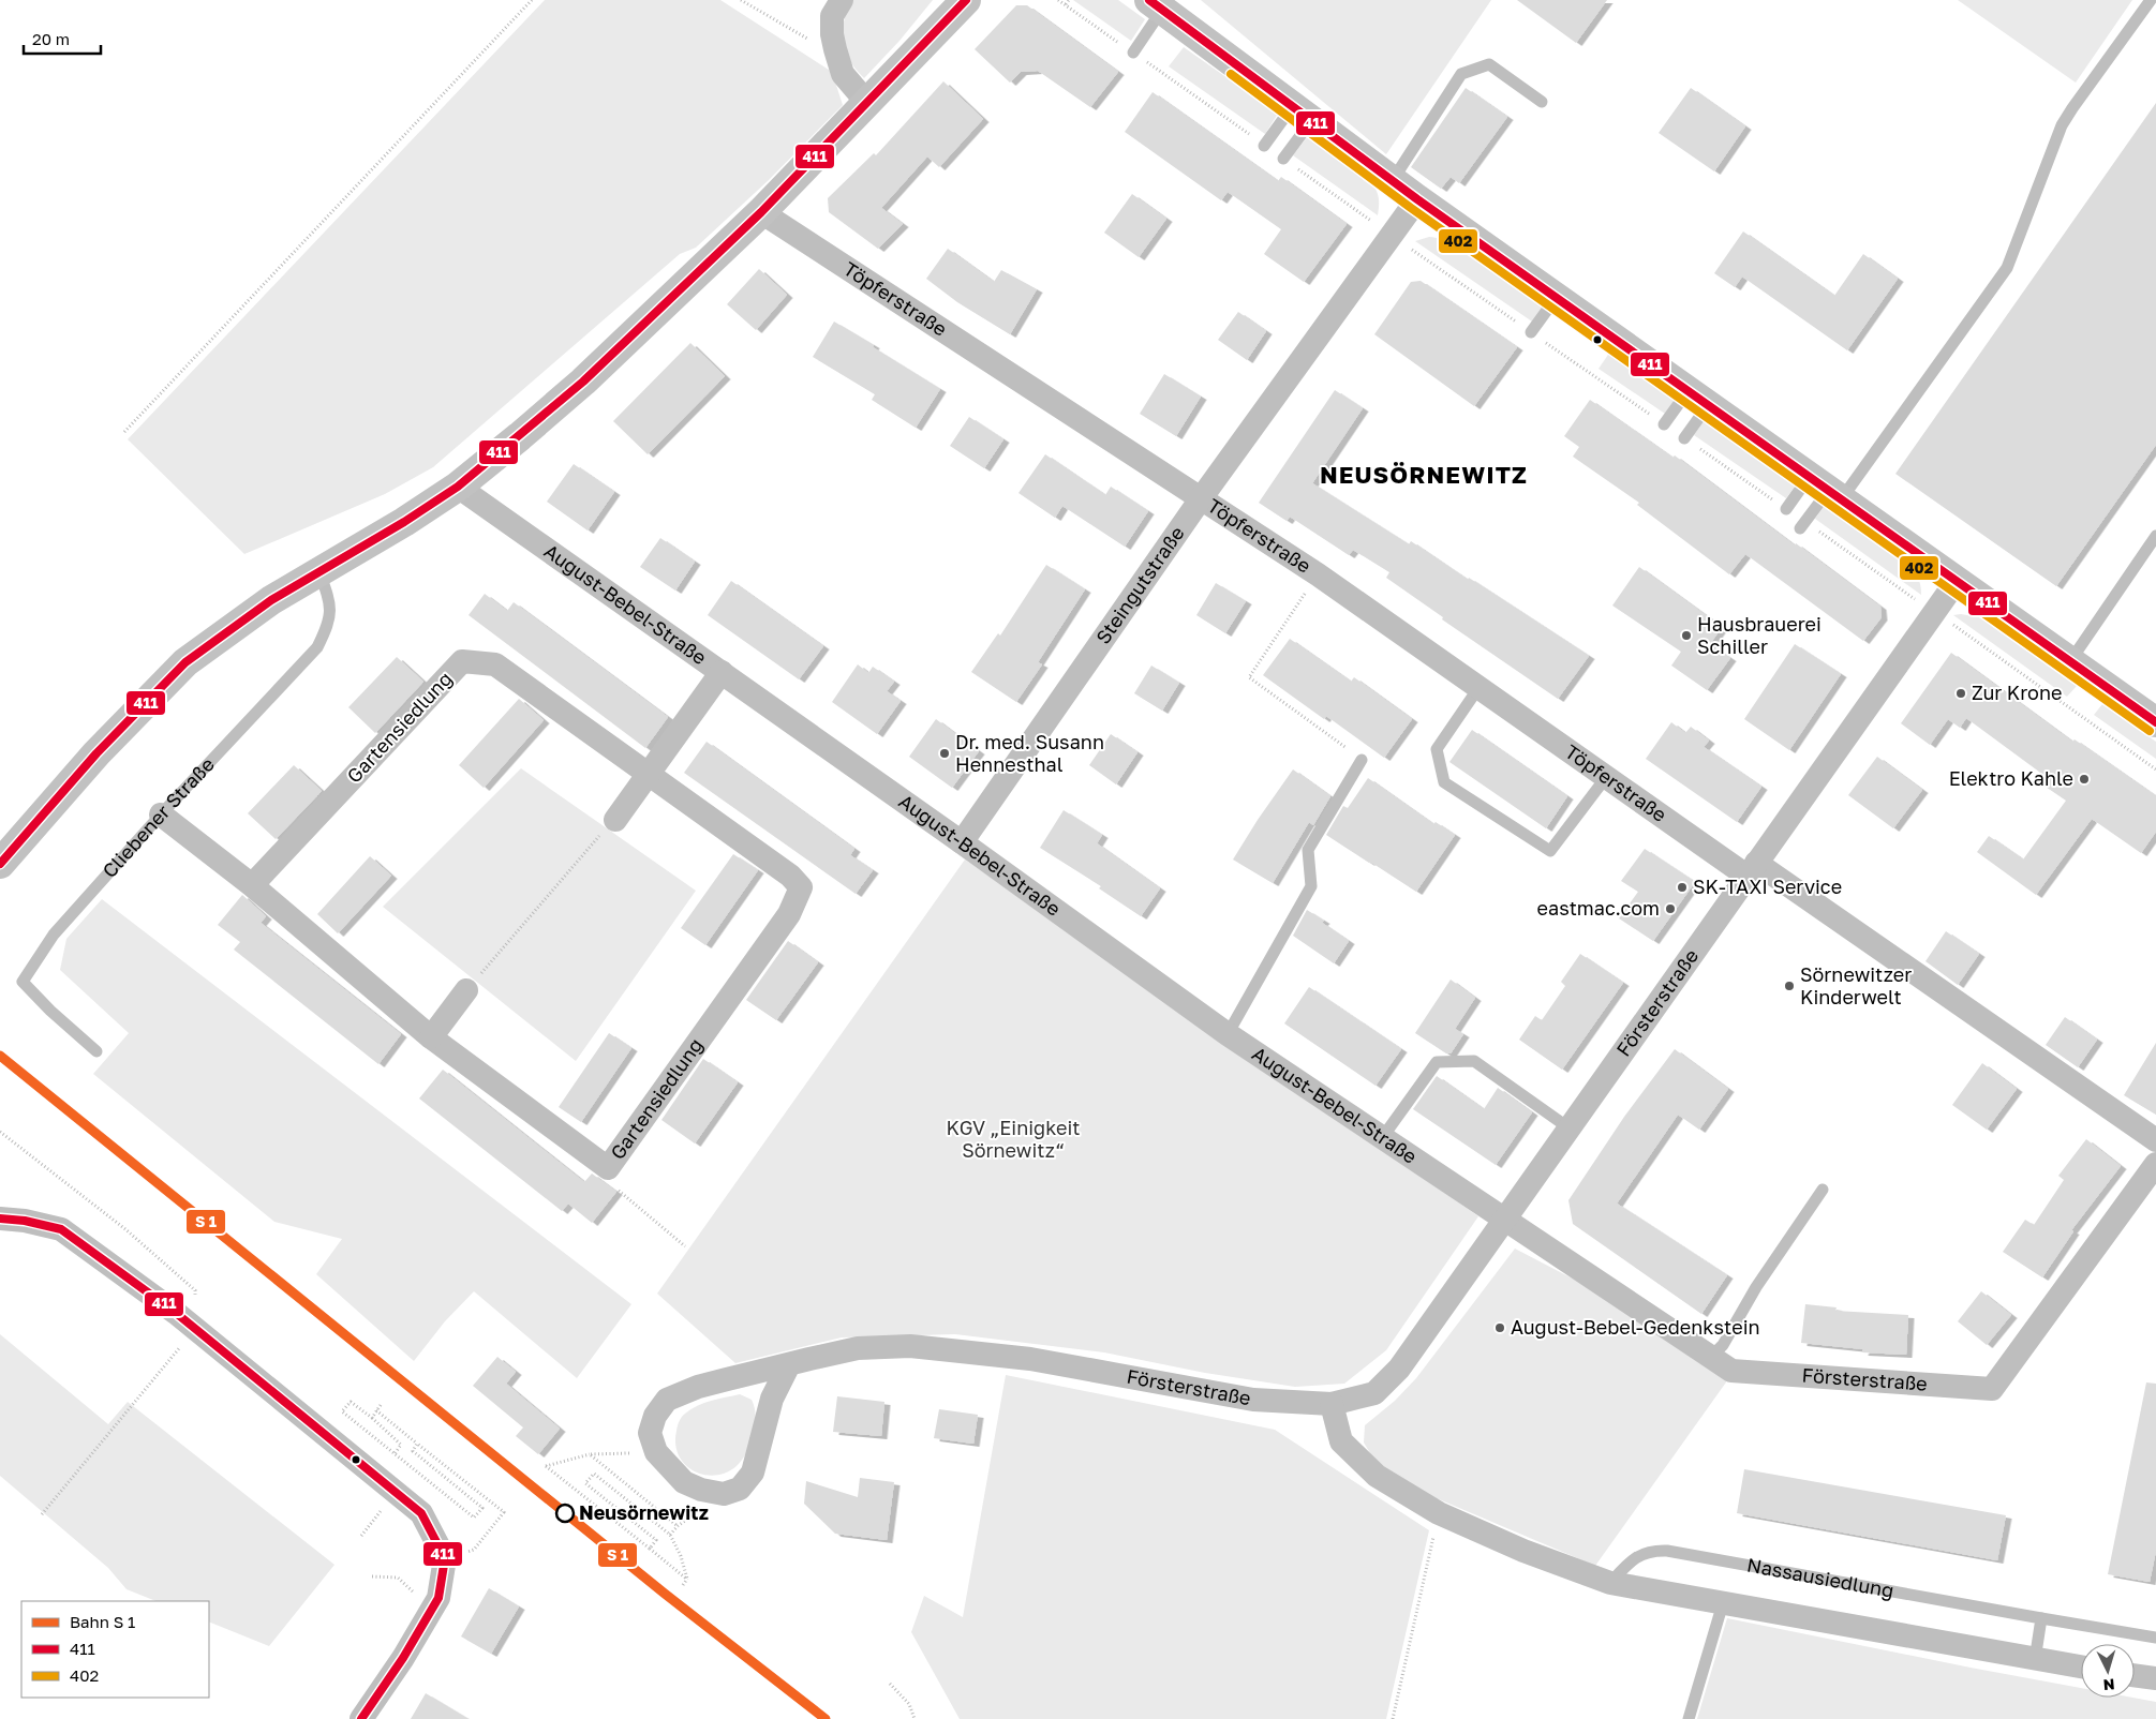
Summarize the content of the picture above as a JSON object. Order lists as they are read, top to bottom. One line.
{"streets":{"street":["Töpferstraße","Steingutstraße","August-Bebel-Straße","Gartensiedlung","Försterstraße"],"lane":["Cliebener Straße","Nassausiedlung"]},"crossings":[["Töpferstraße","Steingutstraße"],["Töpferstraße","Försterstraße"],["Steingutstraße","August-Bebel-Straße"],["August-Bebel-Straße","Försterstraße"],["Gartensiedlung","Cliebener Straße"]],"districts":["NEUSÖRNEWITZ"],"parks":["KGV „Einigkeit Sörnewitz“"],"places":["Hausbrauerei Schiller","Zur Krone","Dr. med. Susann Hennesthal","Elektro Kahle","SK-TAXI Service","eastmac.com","Sörnewitzer Kinderwelt","August-Bebel-Gedenkstein","Neusörnewitz"],"lines":["transit line 411","transit line 402"],"legend":["Bahn S 1","411","402"],"scale_bar":"20 m","north":"bottom"}
